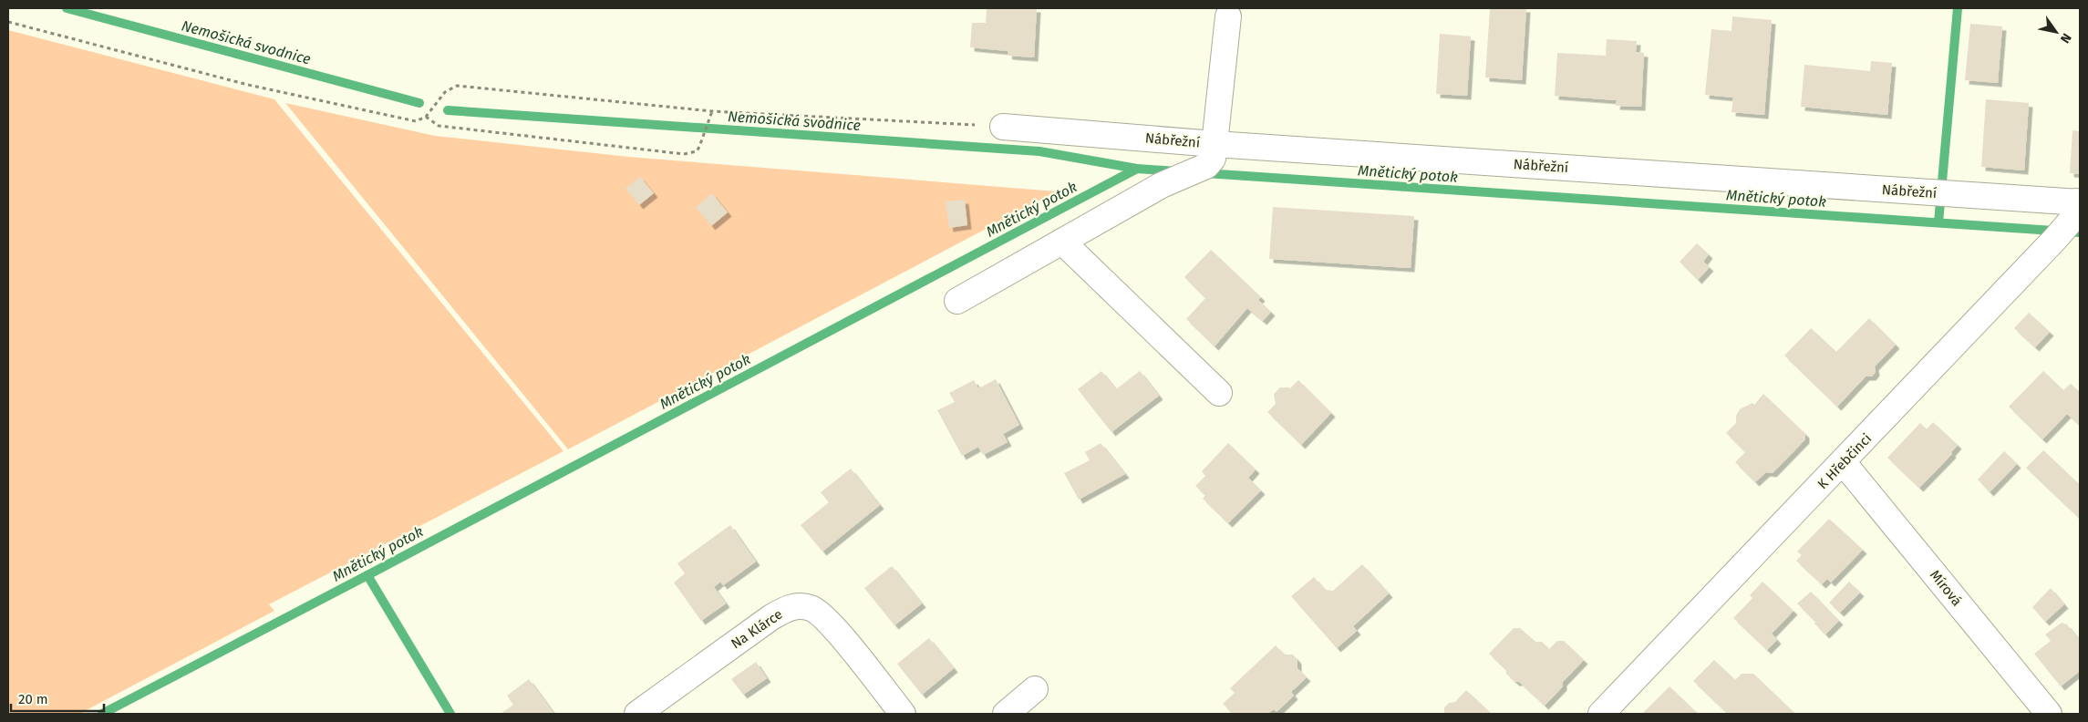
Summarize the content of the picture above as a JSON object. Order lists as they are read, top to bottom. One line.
{"streets":{"street":["Nábřežní","K Hřebčinci","Mírová","Na Klárce"]},"crossings":[["Nábřežní","K Hřebčinci"],["K Hřebčinci","Mírová"]],"water":["Nemošická svodnice","Mnětický potok"],"scale_bar":"20 m","north":"bottom right"}
